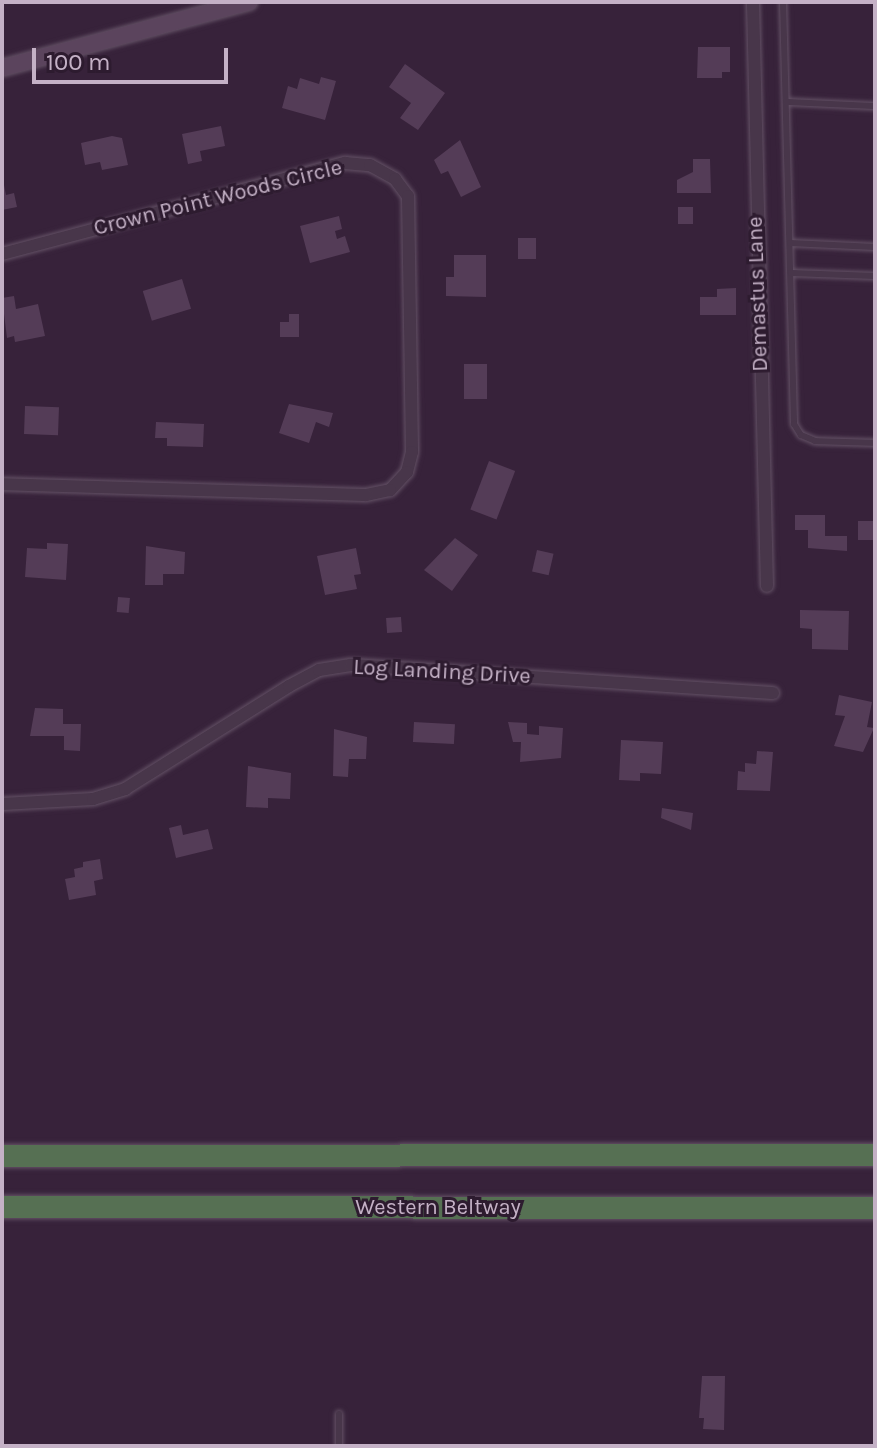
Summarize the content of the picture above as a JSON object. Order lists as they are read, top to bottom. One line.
{"streets":{"highway":["Western Beltway"],"street":["Crown Point Woods Circle","Demastus Lane","Log Landing Drive"]},"scale_bar":"100 m"}
